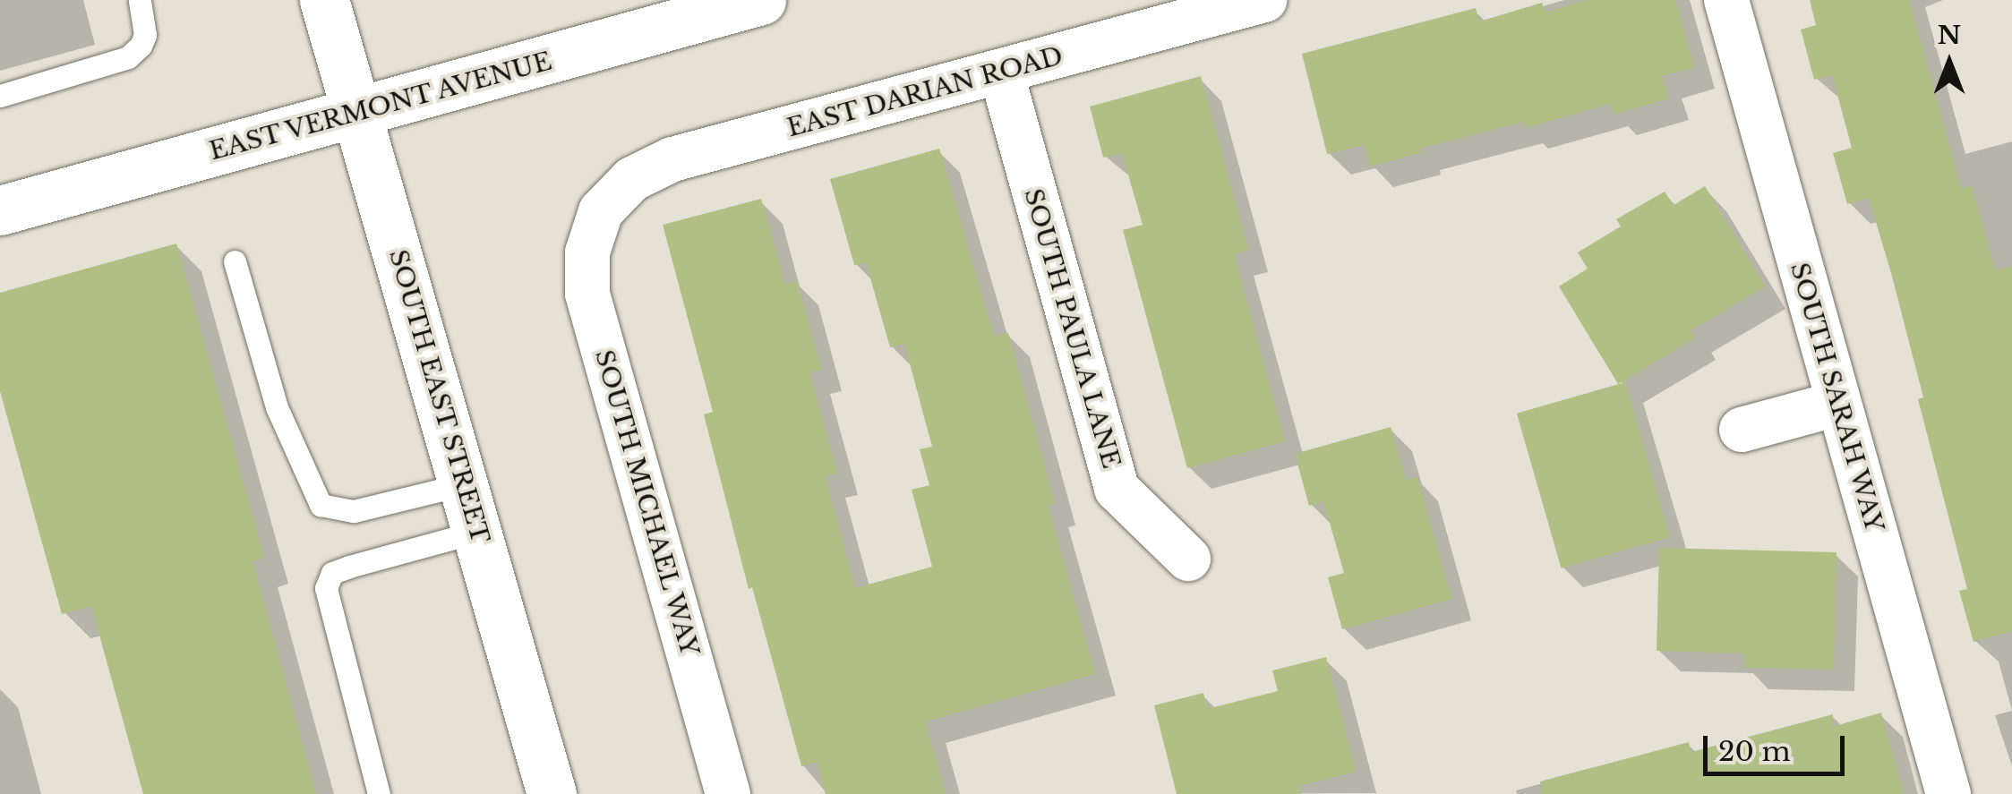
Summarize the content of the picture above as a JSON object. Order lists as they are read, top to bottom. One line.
{"streets":{"street":["EAST DARIAN ROAD","EAST VERMONT AVENUE","SOUTH PAULA LANE","SOUTH EAST STREET","SOUTH SARAH WAY","SOUTH MICHAEL WAY"]},"crossings":[["EAST DARIAN ROAD","SOUTH PAULA LANE"],["EAST DARIAN ROAD","SOUTH MICHAEL WAY"],["EAST VERMONT AVENUE","SOUTH EAST STREET"]],"scale_bar":"20 m","north":"top"}
